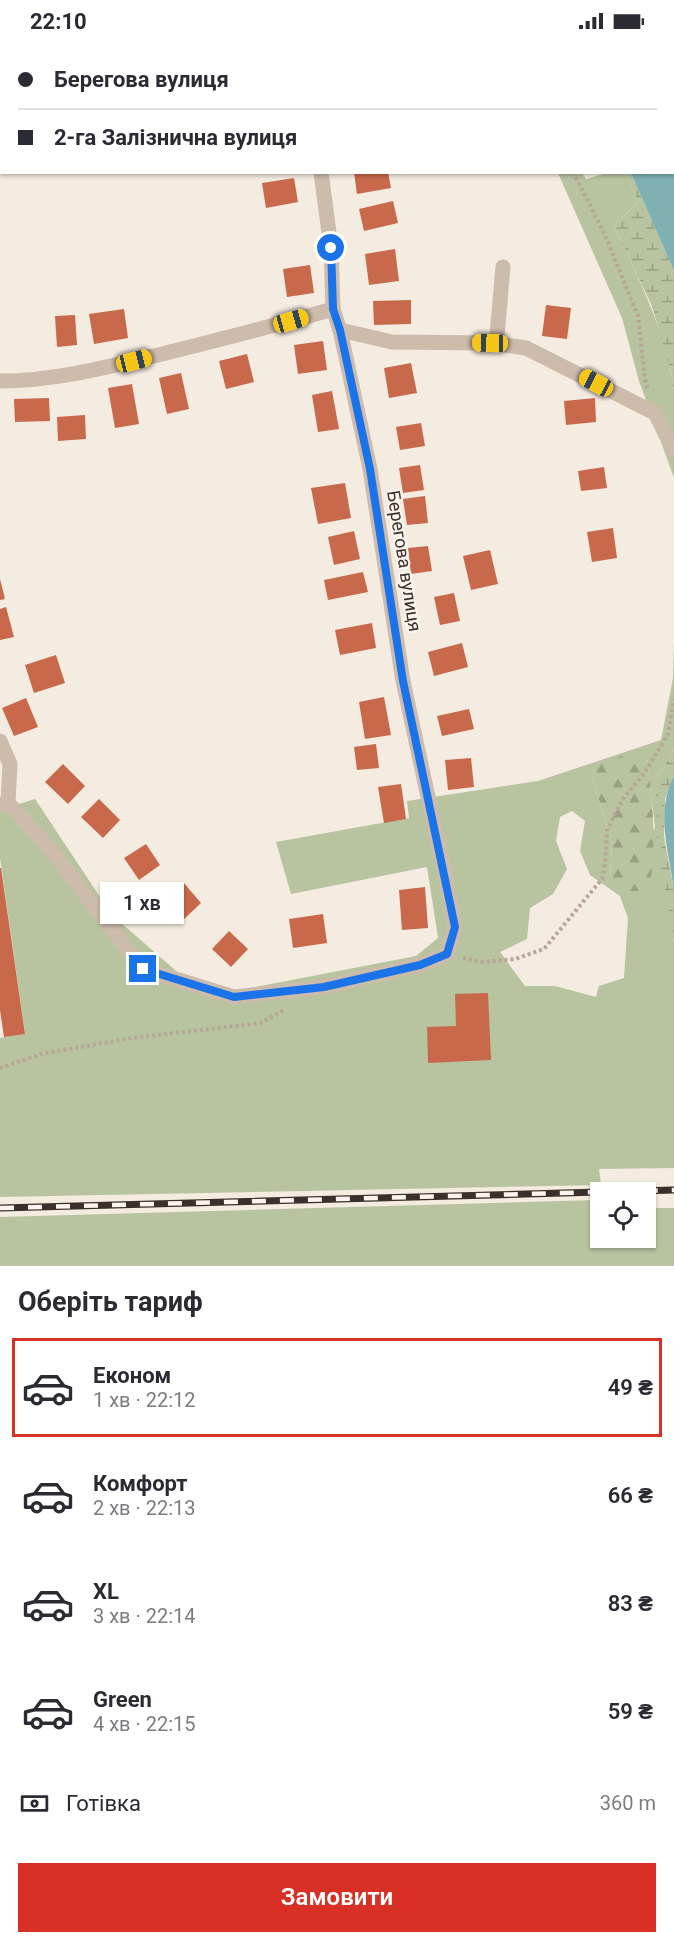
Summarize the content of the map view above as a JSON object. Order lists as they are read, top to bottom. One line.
{"streets":{"street":["Берегова вулиця"]},"page":{"status":"22:10","banner":["Берегова вулиця","2-га Залізнична вулиця"],"bubble":"1 хв","heading":"Оберіть тариф","list":[{"name":"Економ","note":"1 хв · 22:12","value":"49 ₴"},{"name":"Комфорт","note":"2 хв · 22:13","value":"66 ₴"},{"name":"XL","note":"3 хв · 22:14","value":"83 ₴"},{"name":"Green","note":"4 хв · 22:15","value":"59 ₴"}],"pay":["Готівка","360 m"],"buttons":"Замовити"}}
